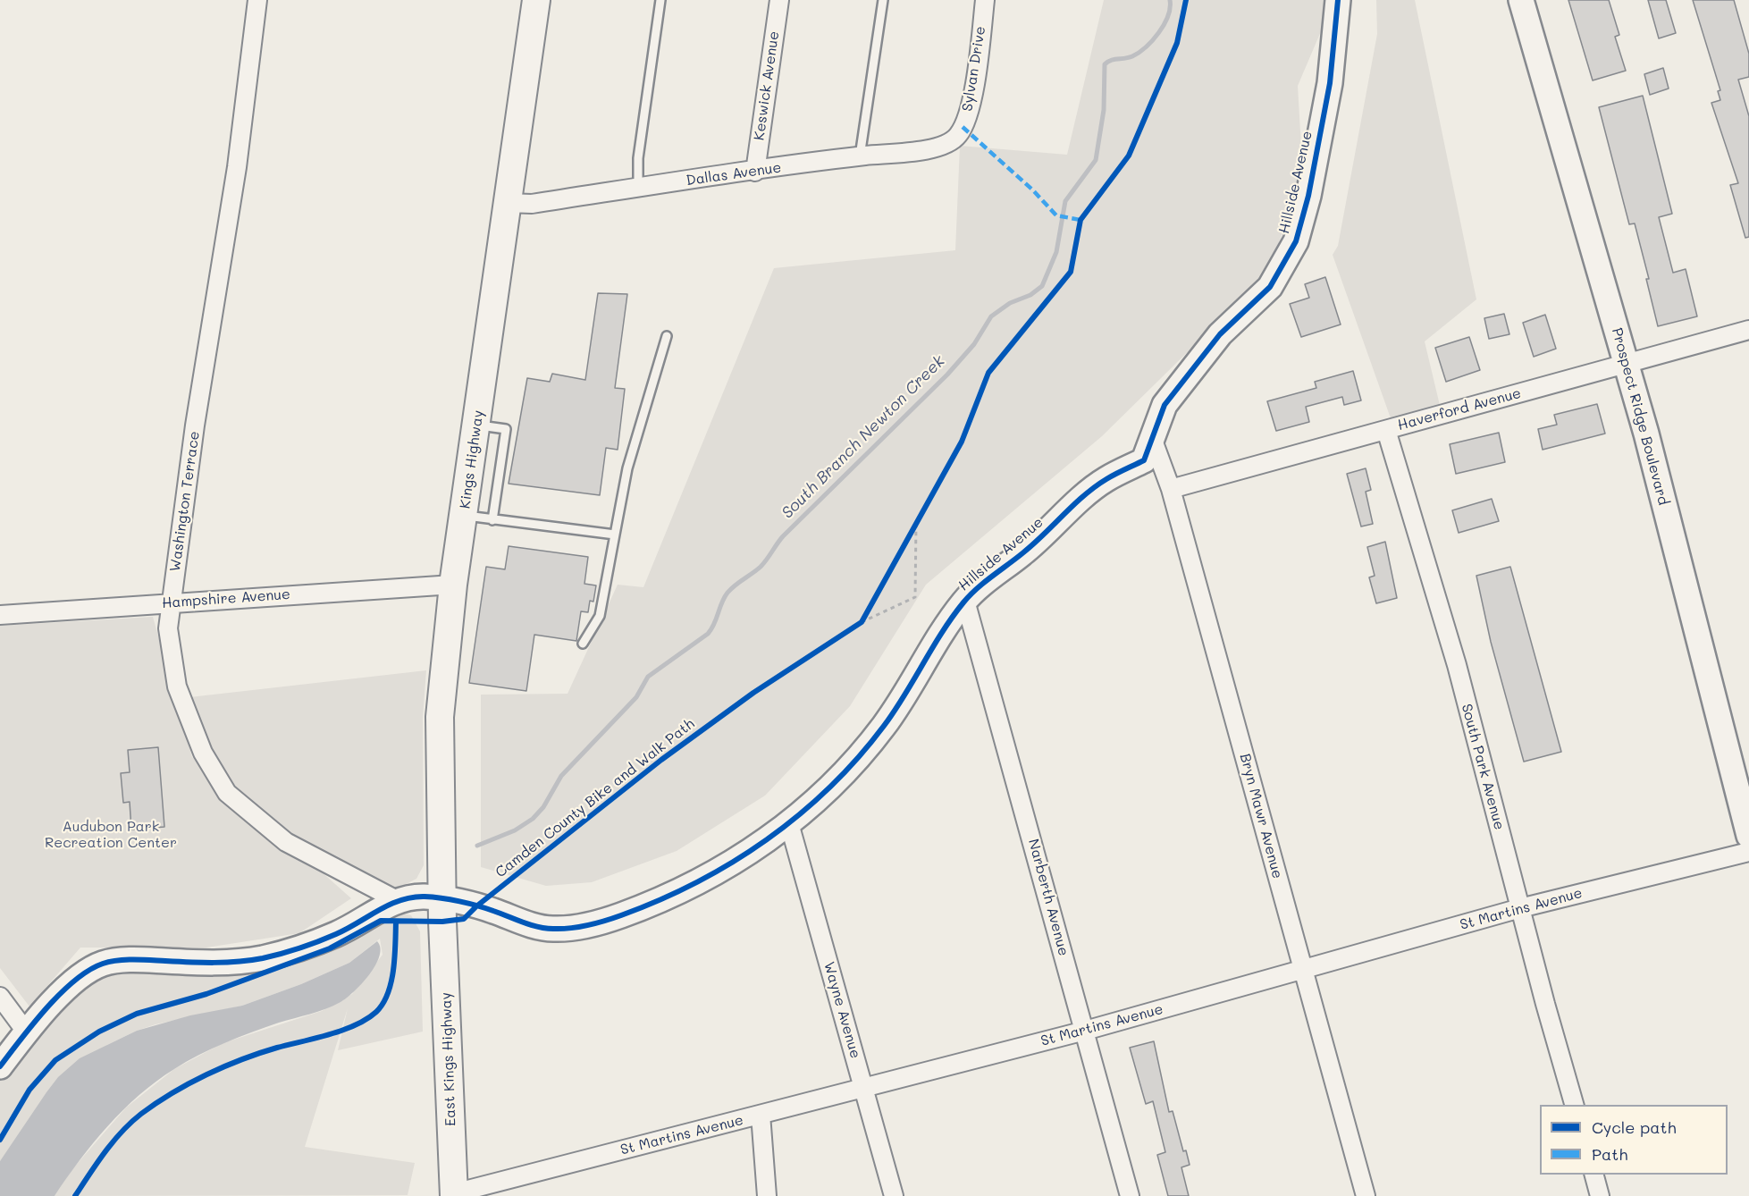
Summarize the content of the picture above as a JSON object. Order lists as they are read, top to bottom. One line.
{"streets":{"main road":["Kings Highway","East Kings Highway"],"street":["Sylvan Drive","Keswick Avenue","Dallas Avenue","Hillside Avenue","Haverford Avenue","Prospect Ridge Boulevard","Washington Terrace","Hampshire Avenue","South Park Avenue","Bryn Mawr Avenue","Narberth Avenue","St Martins Avenue","Wayne Avenue"],"cycle path":["Camden County Bike and Walk Path"]},"crossings":[["Sylvan Drive","Dallas Avenue"],["Keswick Avenue","Dallas Avenue"],["Dallas Avenue","Kings Highway"],["Hillside Avenue","Kings Highway"],["Hillside Avenue","Washington Terrace"],["Hillside Avenue","Bryn Mawr Avenue"],["Hillside Avenue","Narberth Avenue"],["Hillside Avenue","Wayne Avenue"],["Hillside Avenue","East Kings Highway"],["Haverford Avenue","Prospect Ridge Boulevard"],["Haverford Avenue","South Park Avenue"],["Haverford Avenue","Bryn Mawr Avenue"],["Kings Highway","Hampshire Avenue"],["Kings Highway","East Kings Highway"],["Washington Terrace","Hampshire Avenue"],["South Park Avenue","St Martins Avenue"],["Bryn Mawr Avenue","St Martins Avenue"],["Narberth Avenue","St Martins Avenue"],["St Martins Avenue","Wayne Avenue"],["St Martins Avenue","East Kings Highway"]],"water":["South Branch Newton Creek"],"parks":["Audubon Park Recreation Center"],"legend":["Cycle path","Path"]}
